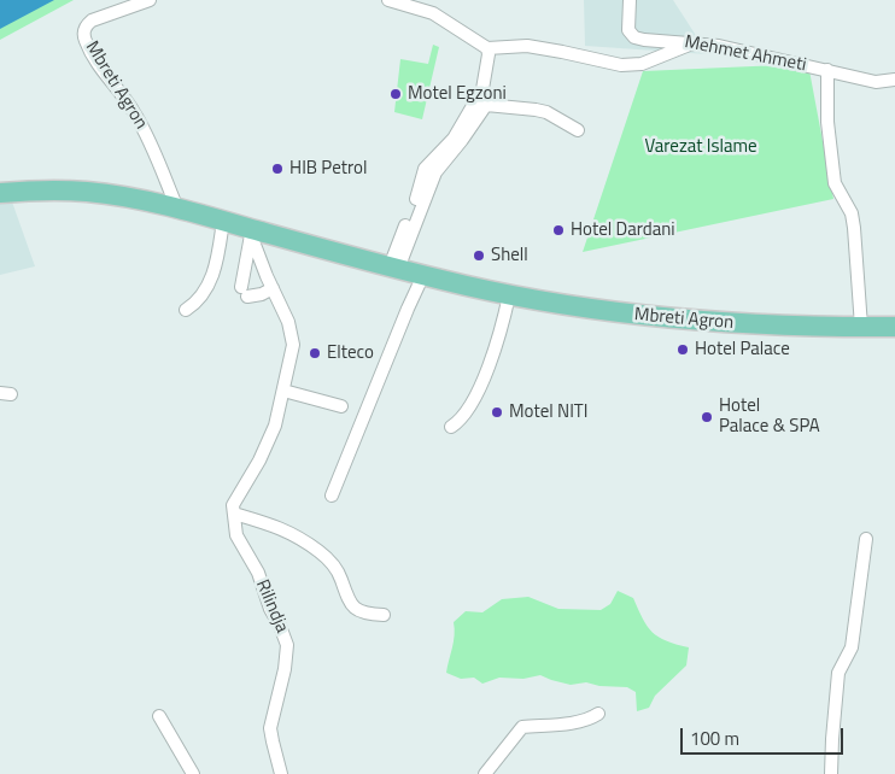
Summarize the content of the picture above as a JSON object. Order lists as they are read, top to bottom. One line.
{"streets":{"main road":["Mbreti Agron"],"street":["Mehmet Ahmeti","Rilindja"]},"crossings":[["Mbreti Agron","Rilindja"]],"parks":["Varezat Islame"],"places":["Motel Egzoni","HIB Petrol","Hotel Dardani","Shell","Hotel Palace","Elteco","Motel NITI","Hotel Palace & SPA"],"scale_bar":"100 m"}
